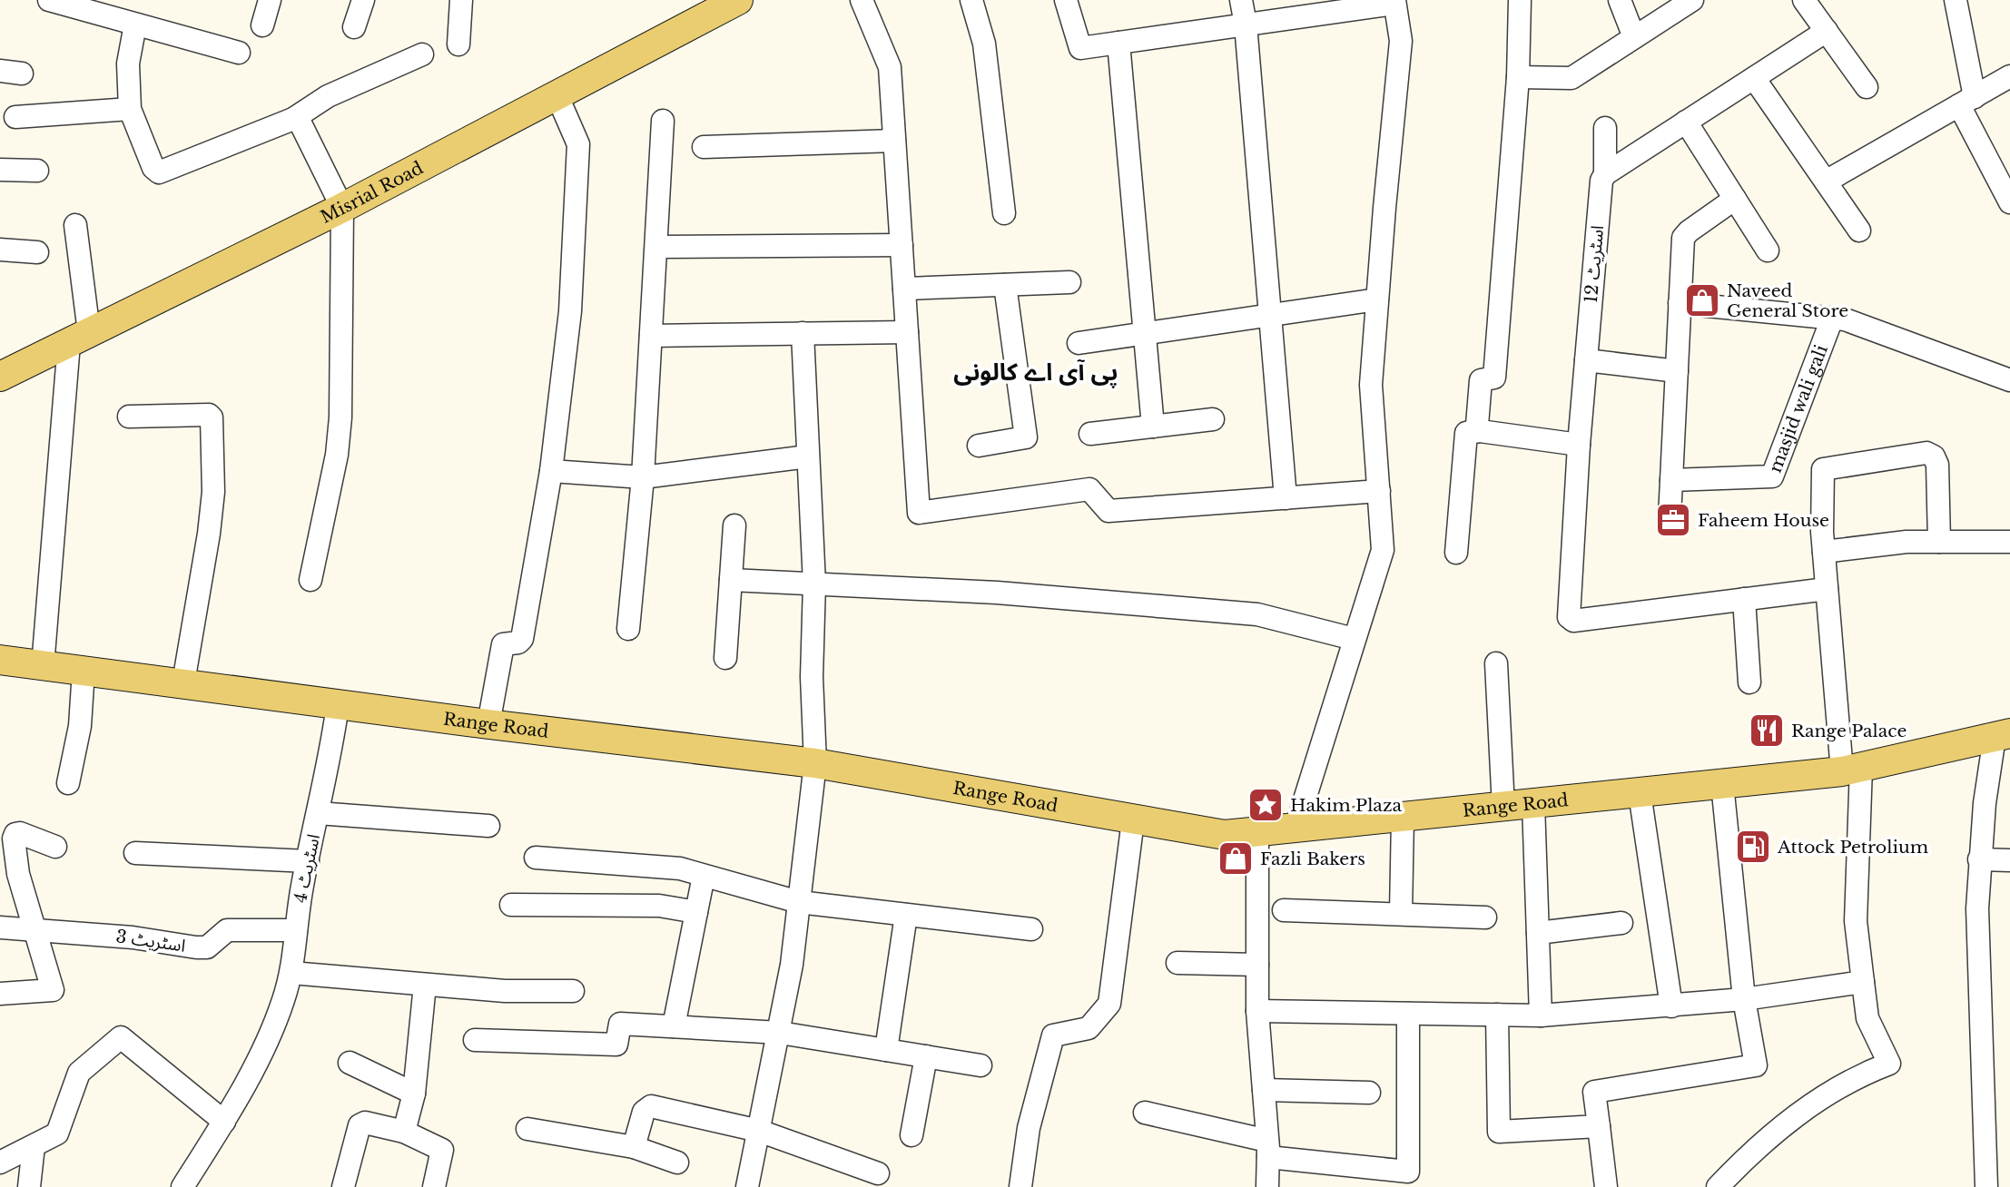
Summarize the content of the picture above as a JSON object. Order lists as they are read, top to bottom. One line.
{"streets":{"main road":["Misrial Road","Range Road"],"street":["اسٹریٹ 12","masjid wali gali","اسٹریٹ 4","اسٹریٹ 3"]},"crossings":[["Range Road","اسٹریٹ 4"],["اسٹریٹ 4","اسٹریٹ 3"]],"districts":["پی آی اے کالونی"],"places":{"shop":["Naveed General Store","Fazli Bakers"],"office":["Faheem House"],"restaurant":["Range Palace"],"place":["Hakim Plaza"],"fuel station":["Attock Petrolium"]}}
